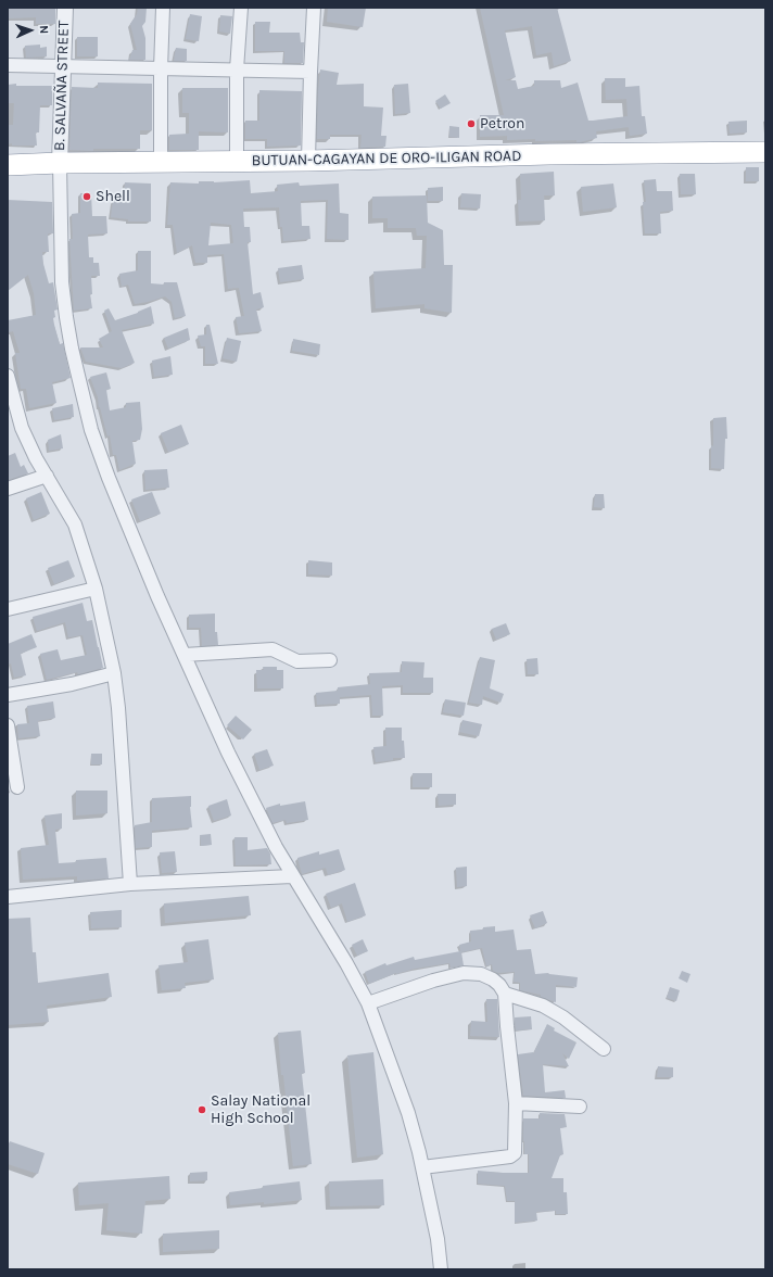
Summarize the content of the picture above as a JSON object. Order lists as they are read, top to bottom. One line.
{"streets":{"highway":["BUTUAN-CAGAYAN DE ORO-ILIGAN ROAD"],"street":["B. SALVAÑA STREET"]},"crossings":[["B. SALVAÑA STREET","BUTUAN-CAGAYAN DE ORO-ILIGAN ROAD"]],"places":["Petron","Shell","Salay National High School"],"north":"right"}
